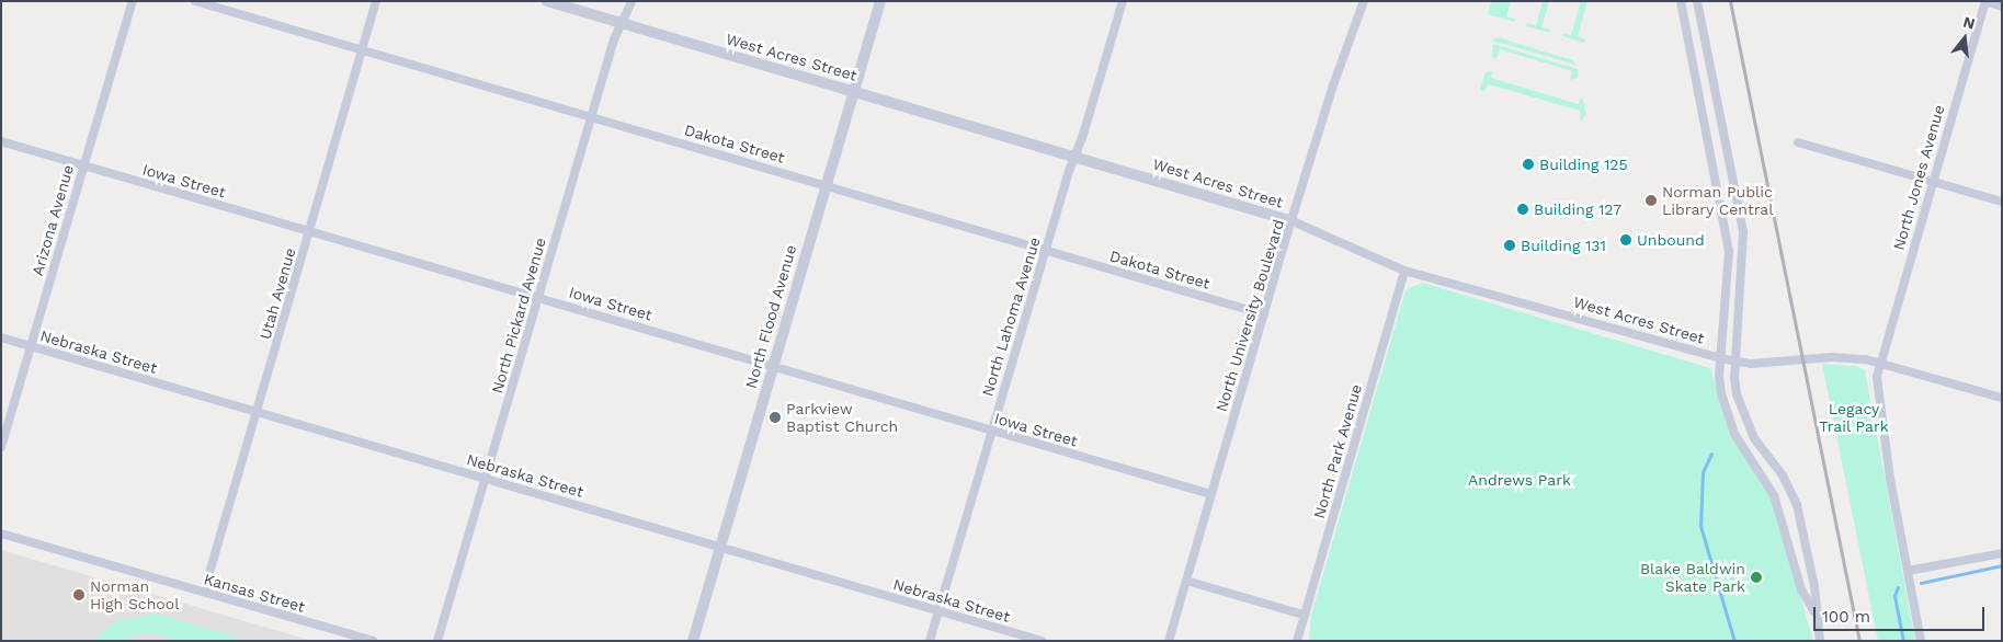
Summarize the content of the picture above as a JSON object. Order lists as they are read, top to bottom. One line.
{"streets":{"street":["West Acres Street","Dakota Street","North Jones Avenue","Iowa Street","Arizona Avenue","Utah Avenue","North Pickard Avenue","North University Boulevard","North Flood Avenue","North Lahoma Avenue","Nebraska Street","North Park Avenue","Kansas Street"]},"crossings":[["West Acres Street","North Jones Avenue"],["West Acres Street","North Pickard Avenue"],["West Acres Street","North University Boulevard"],["West Acres Street","North Flood Avenue"],["West Acres Street","North Lahoma Avenue"],["West Acres Street","North Park Avenue"],["Dakota Street","Utah Avenue"],["Dakota Street","North Pickard Avenue"],["Dakota Street","North University Boulevard"],["Dakota Street","North Flood Avenue"],["Dakota Street","North Lahoma Avenue"],["Iowa Street","Arizona Avenue"],["Iowa Street","Utah Avenue"],["Iowa Street","North Pickard Avenue"],["Iowa Street","North University Boulevard"],["Iowa Street","North Flood Avenue"],["Iowa Street","North Lahoma Avenue"],["Arizona Avenue","Nebraska Street"],["Utah Avenue","Nebraska Street"],["Utah Avenue","Kansas Street"],["North Pickard Avenue","Nebraska Street"],["North Flood Avenue","Nebraska Street"],["North Lahoma Avenue","Nebraska Street"]],"parks":["Legacy Trail Park","Andrews Park"],"places":["Building 125","Norman Public Library Central","Building 127","Unbound","Building 131","Parkview Baptist Church","Blake Baldwin Skate Park","Norman High School"],"scale_bar":"100 m","north":"top"}
